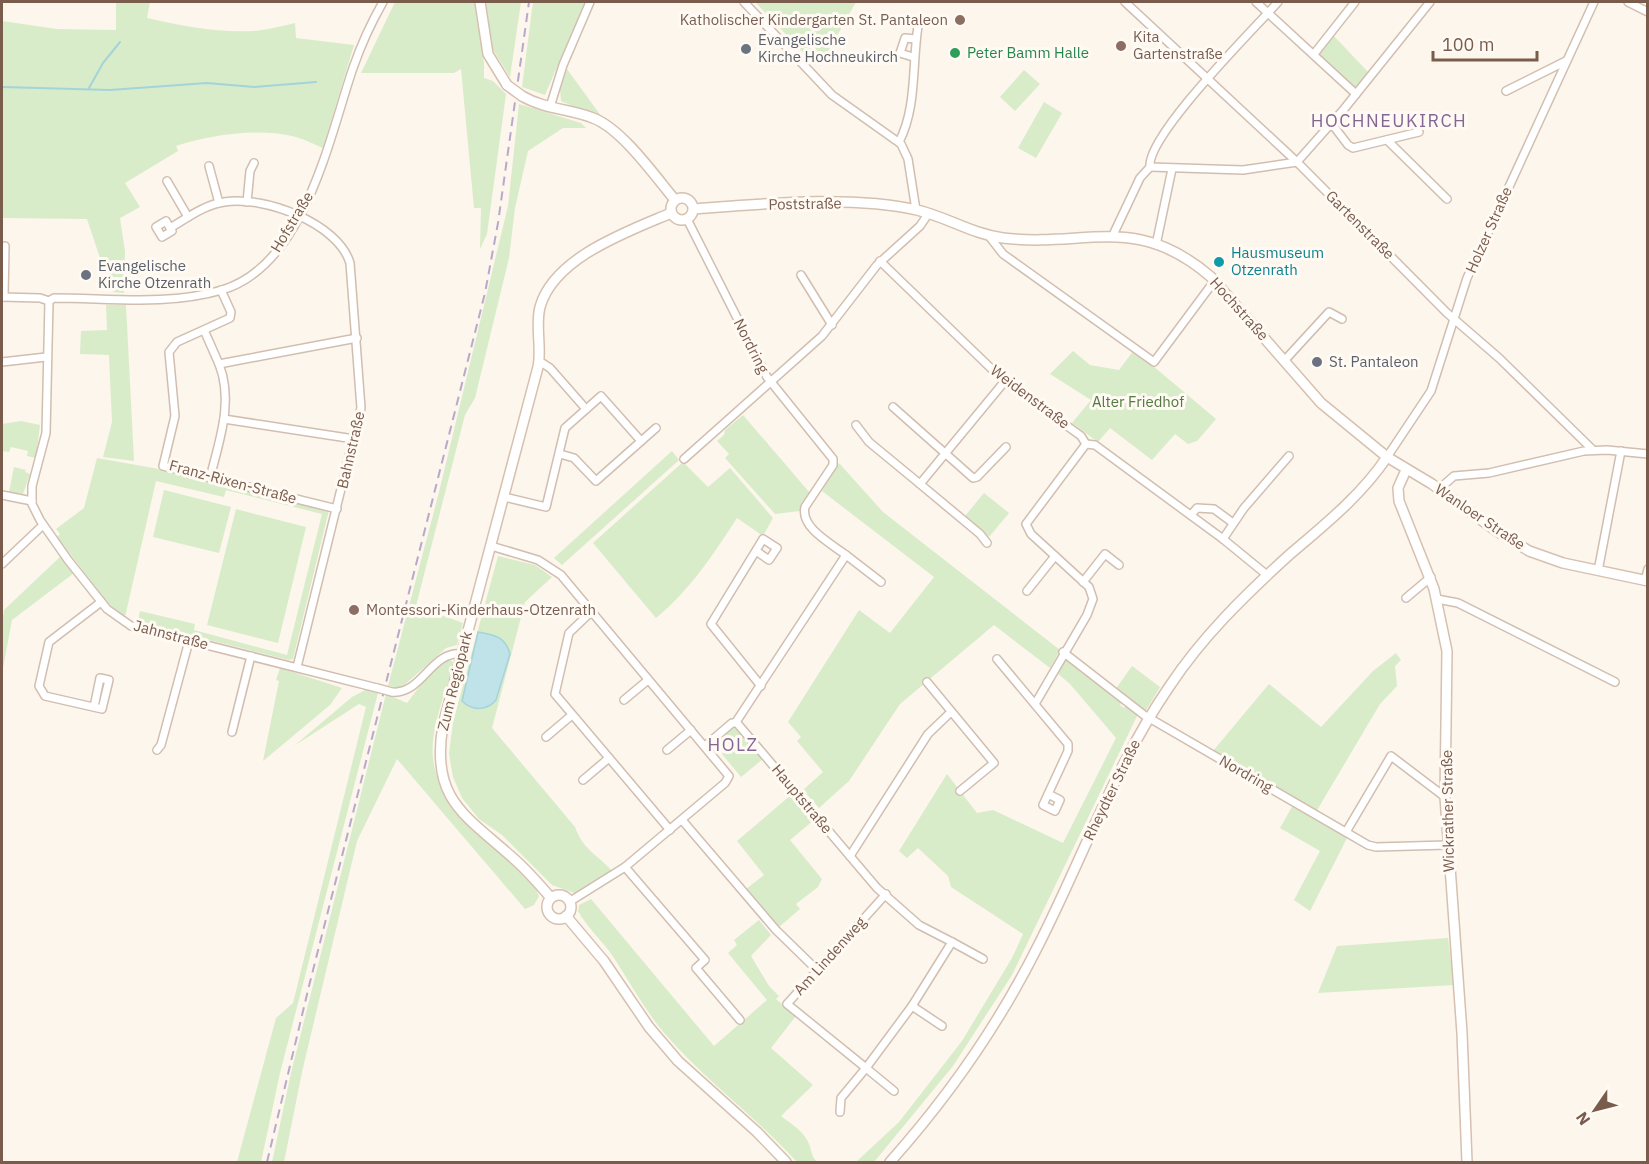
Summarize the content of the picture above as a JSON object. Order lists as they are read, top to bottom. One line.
{"streets":{"street":["Poststraße","Hofstraße","Gartenstraße","Holzer Straße","Hochstraße","Nordring","Weidenstraße","Bahnstraße","Franz-Rixen-Straße","Wanloer Straße","Jahnstraße","Zum Regiopark","Rheydter Straße","Hauptstraße","Wickrather Straße","Am Lindenweg"]},"crossings":[["Poststraße","Hochstraße"],["Poststraße","Nordring"],["Poststraße","Zum Regiopark"],["Hofstraße","Bahnstraße"],["Hofstraße","Franz-Rixen-Straße"],["Gartenstraße","Holzer Straße"],["Holzer Straße","Hochstraße"],["Holzer Straße","Wanloer Straße"],["Holzer Straße","Rheydter Straße"],["Hochstraße","Wanloer Straße"],["Hochstraße","Rheydter Straße"],["Nordring","Zum Regiopark"],["Nordring","Rheydter Straße"],["Nordring","Wickrather Straße"],["Weidenstraße","Rheydter Straße"],["Bahnstraße","Franz-Rixen-Straße"],["Bahnstraße","Jahnstraße"],["Wanloer Straße","Rheydter Straße"],["Wanloer Straße","Wickrather Straße"],["Jahnstraße","Zum Regiopark"],["Hauptstraße","Am Lindenweg"]],"districts":["HOCHNEUKIRCH","HOLZ"],"parks":["Alter Friedhof"],"places":["Katholischer Kindergarten St. Pantaleon","Kita Gartenstraße","Evangelische Kirche Hochneukirch","Peter Bamm Halle","Hausmuseum Otzenrath","Evangelische Kirche Otzenrath","St. Pantaleon","Montessori-Kinderhaus-Otzenrath"],"scale_bar":"100 m","north":"bottom left"}
